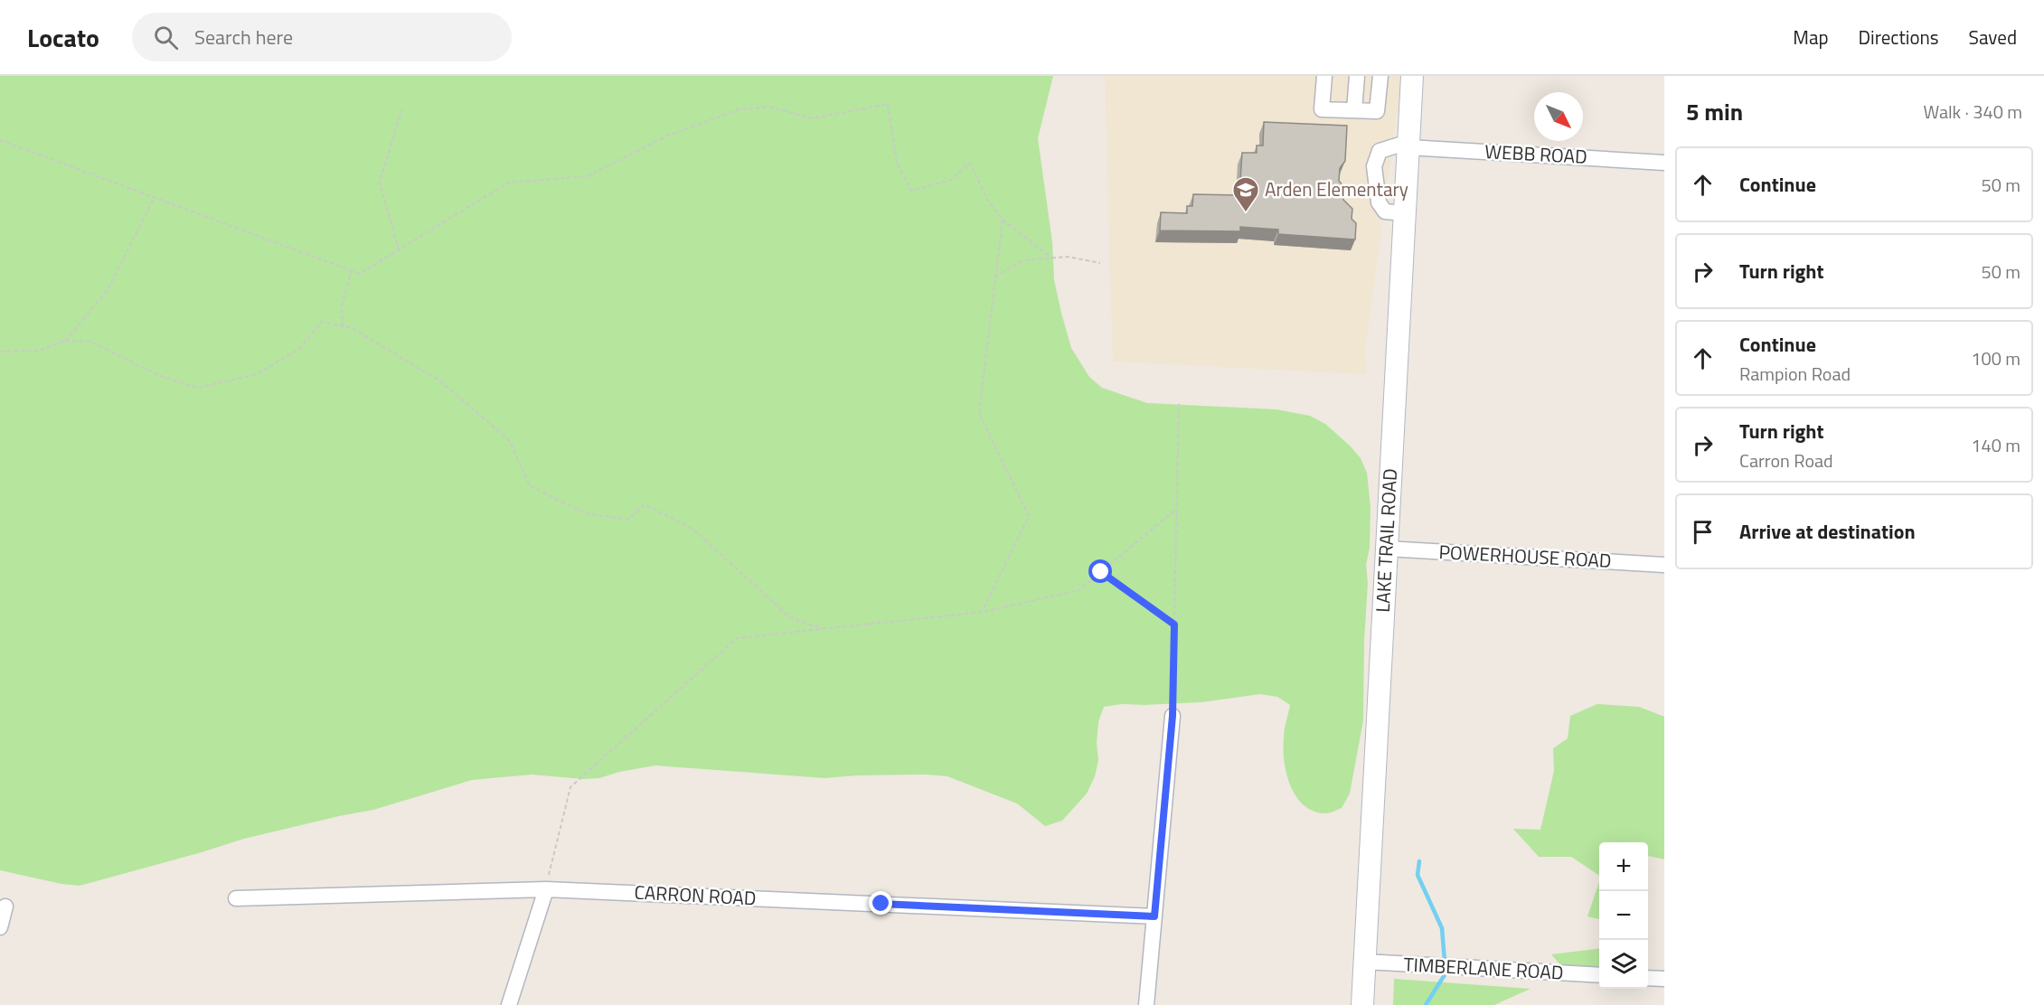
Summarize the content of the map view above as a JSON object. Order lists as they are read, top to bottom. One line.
{"streets":{"street":["WEBB ROAD","LAKE TRAIL ROAD","POWERHOUSE ROAD","CARRON ROAD","TIMBERLANE ROAD"]},"crossings":[["WEBB ROAD","LAKE TRAIL ROAD"],["LAKE TRAIL ROAD","POWERHOUSE ROAD"],["LAKE TRAIL ROAD","TIMBERLANE ROAD"]],"places":{"school or university":["Arden Elementary"]},"north":"bottom right","page":{"header":"Locato","search":"Search here","nav":["Map","Directions","Saved"],"heading":["5 min","Walk · 340 m"],"list":[["Continue","50 m"],["Turn right","50 m"],["Continue","Rampion Road","100 m"],["Turn right","Carron Road","140 m"],"Arrive at destination"],"map_buttons":["+","−"]}}
